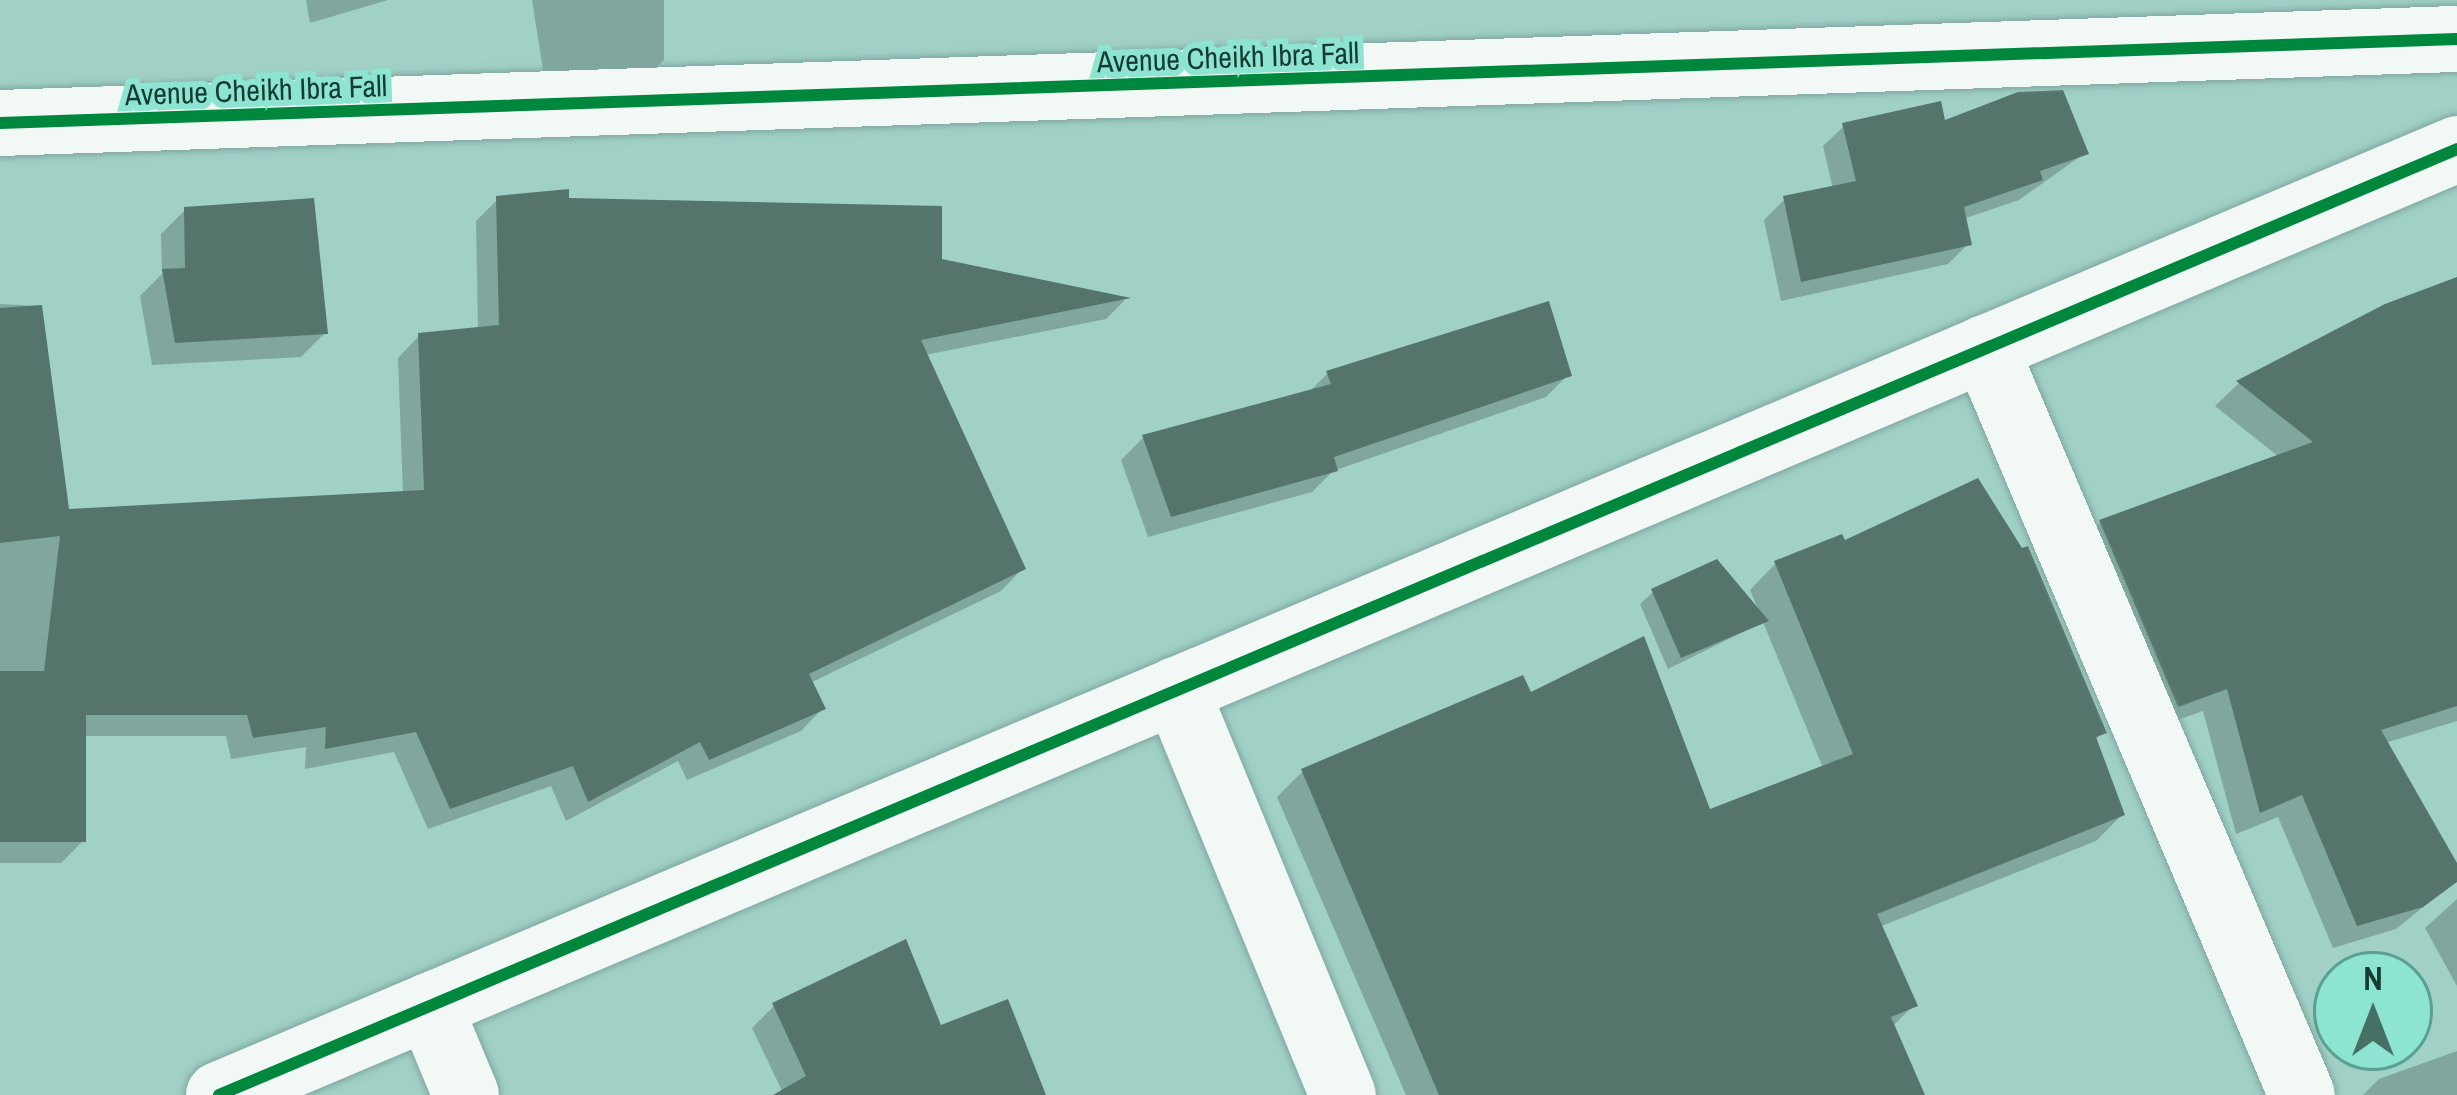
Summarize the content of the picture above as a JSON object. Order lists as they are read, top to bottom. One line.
{"streets":{"street":["Avenue Cheikh Ibra Fall"]},"north":"top"}
